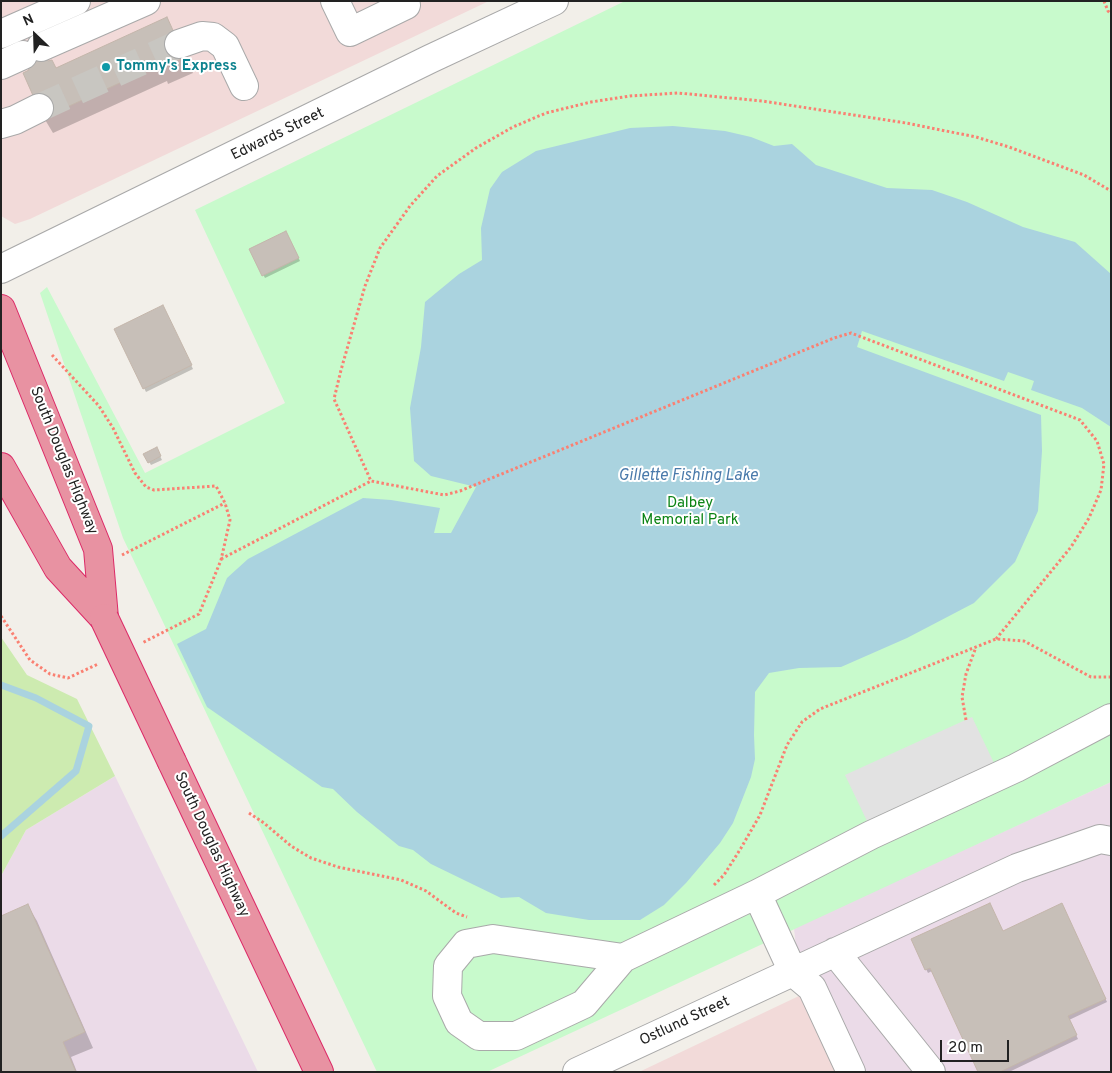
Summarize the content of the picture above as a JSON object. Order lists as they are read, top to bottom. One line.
{"streets":{"highway":["South Douglas Highway"],"street":["Edwards Street","Ostlund Street"]},"water":["Gillette Fishing Lake"],"parks":["Dalbey Memorial Park"],"places":["Tommy's Express"],"scale_bar":"20 m","north":"top left"}
